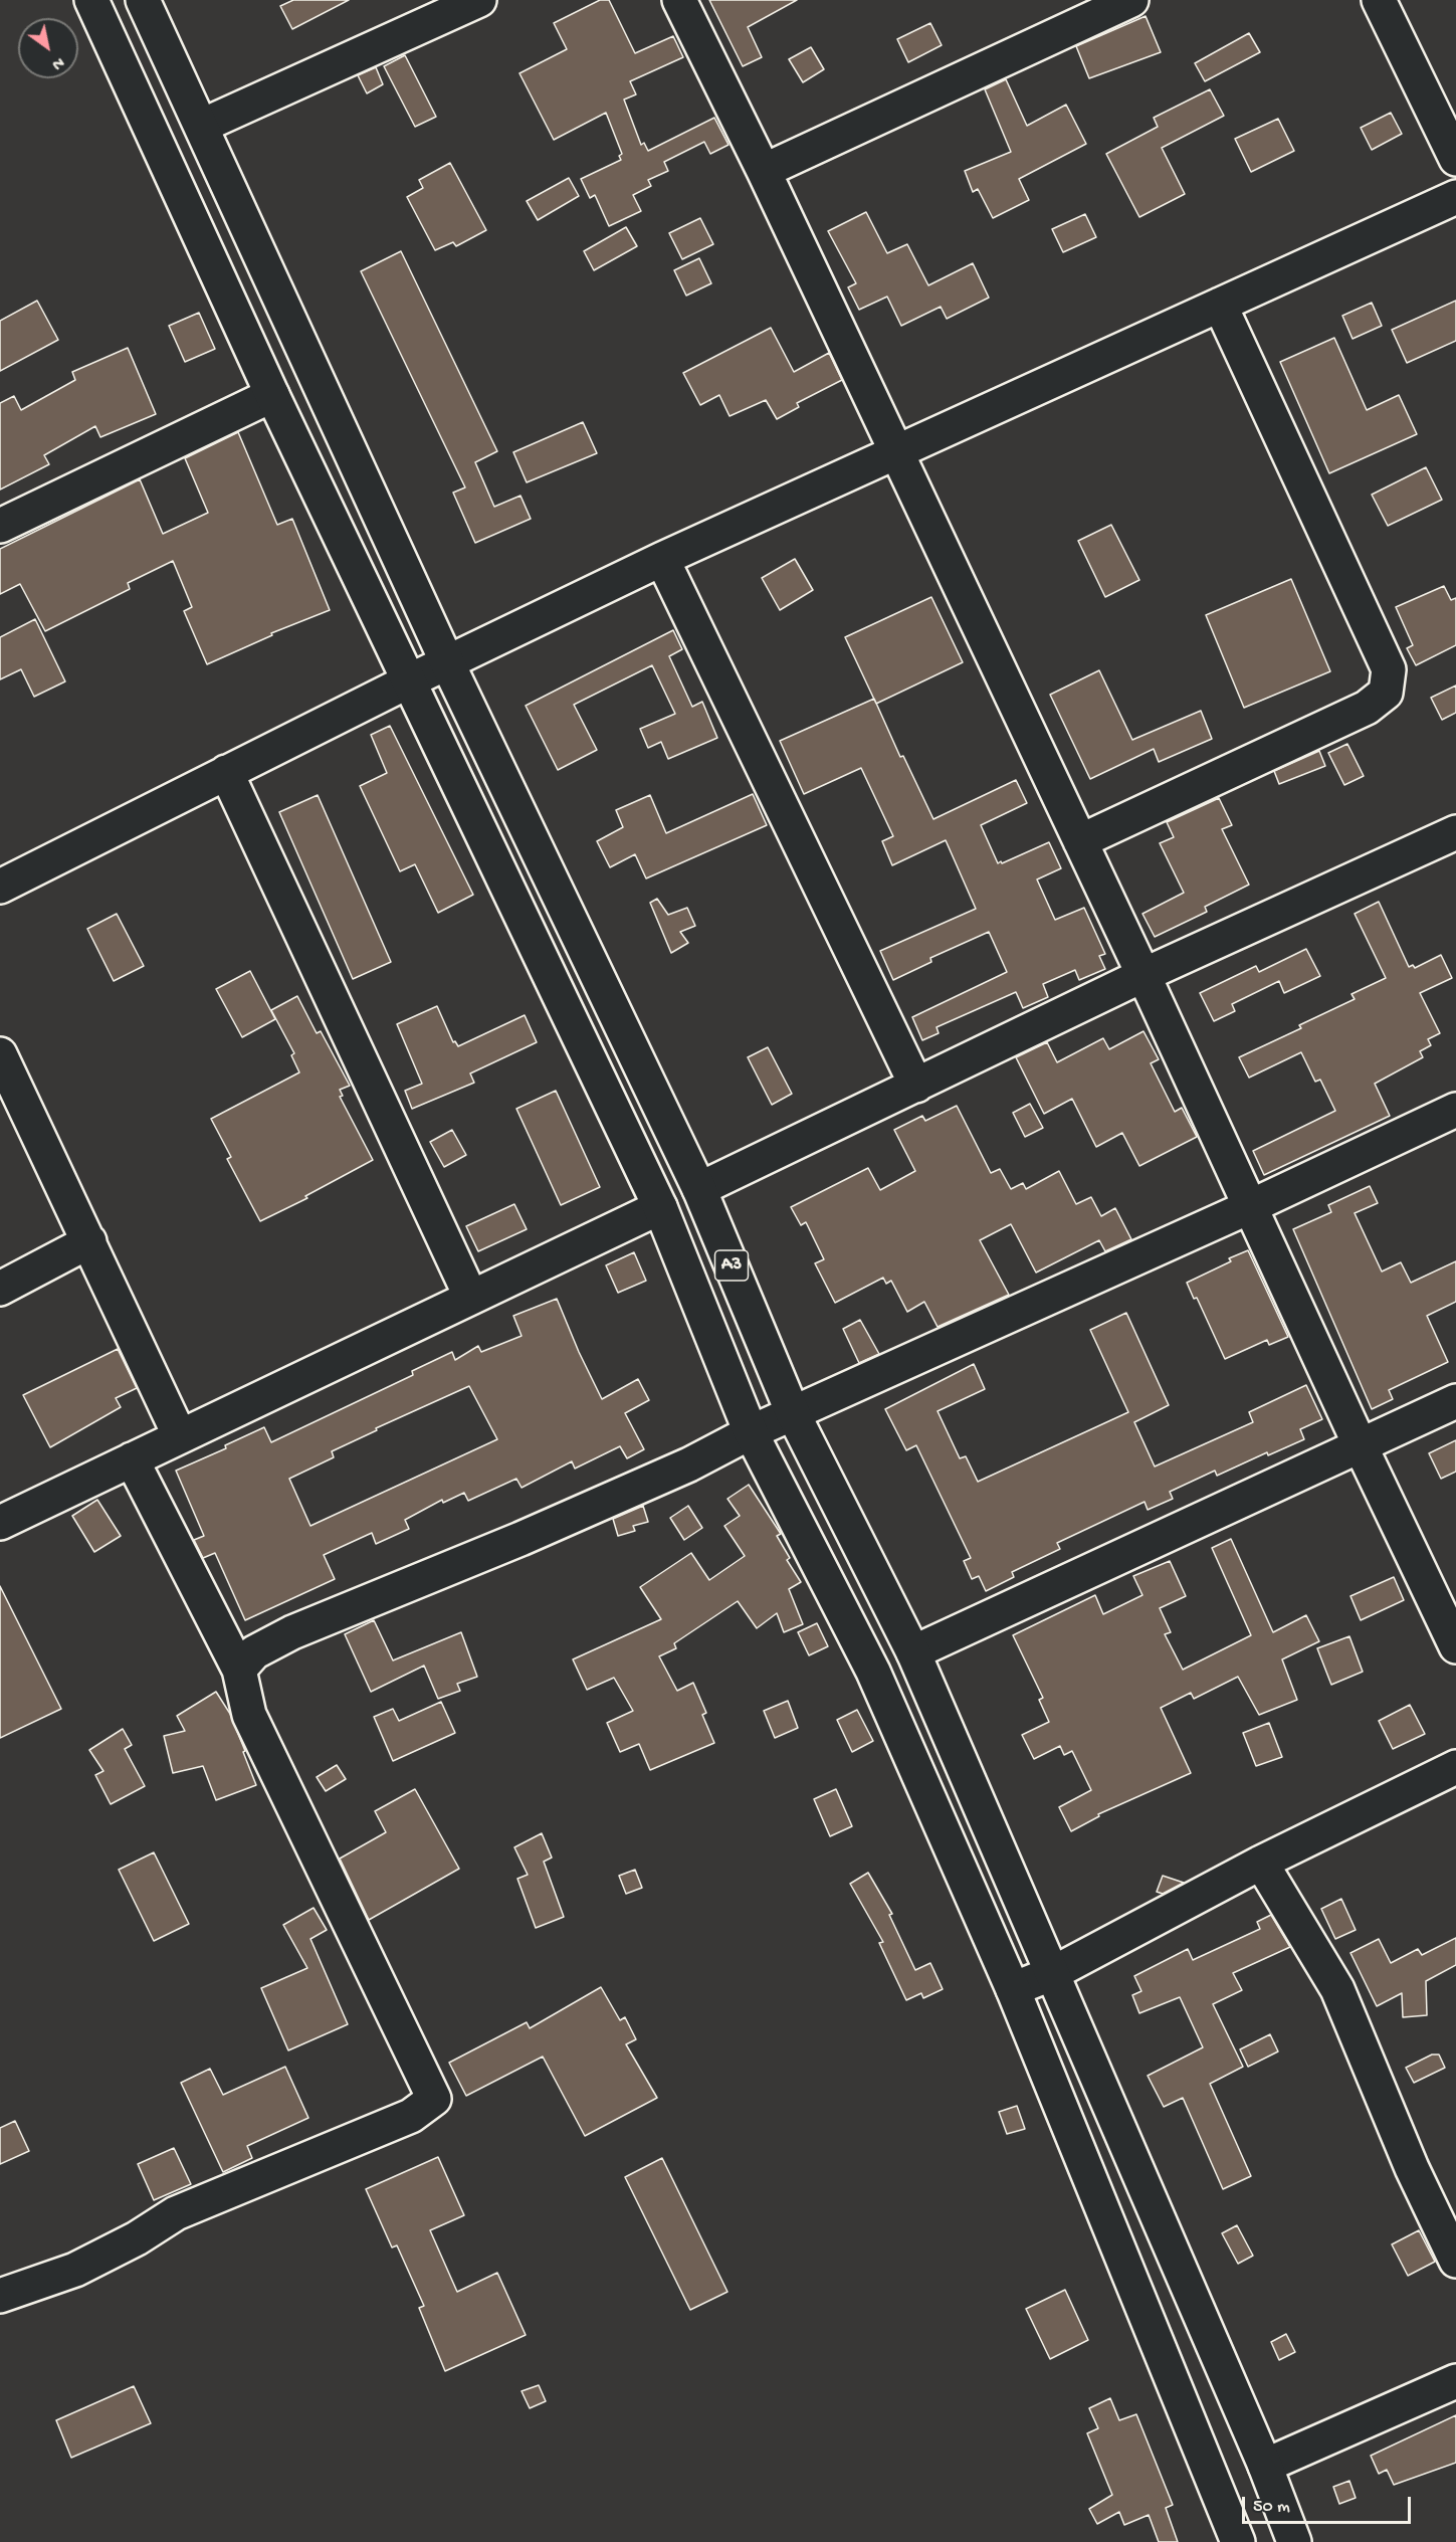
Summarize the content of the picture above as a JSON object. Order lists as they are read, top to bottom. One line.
{"streets":{"main road":["A3"]},"scale_bar":"50 m","north":"bottom right"}
